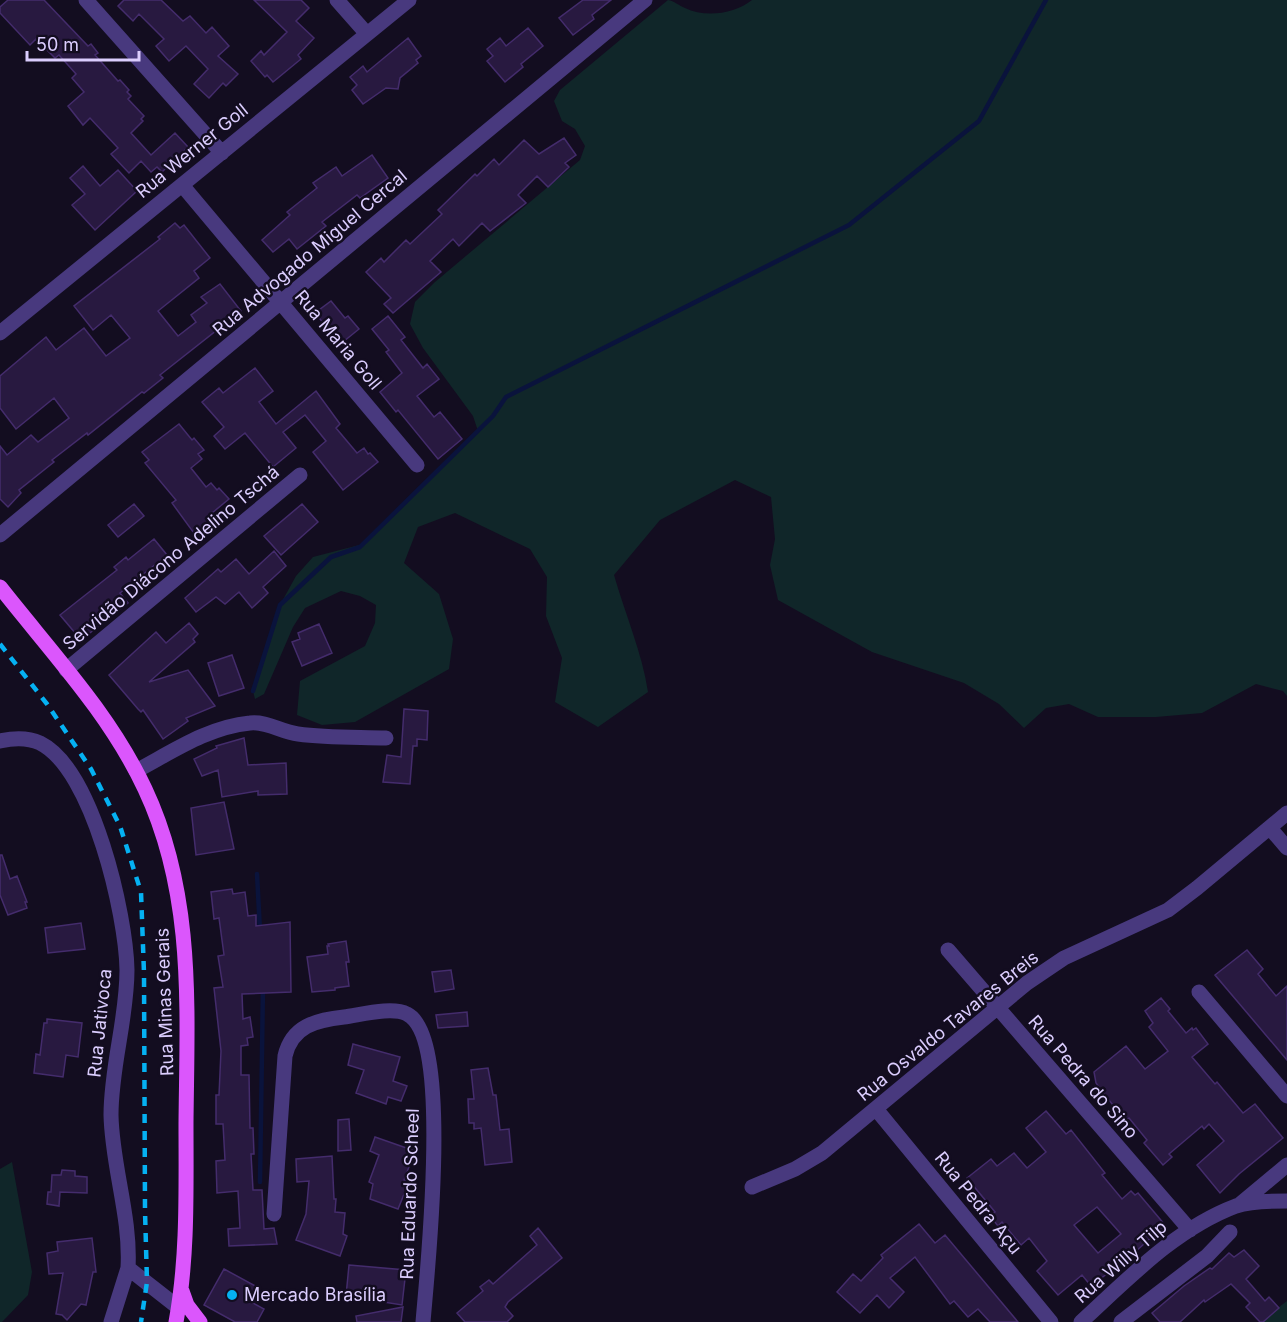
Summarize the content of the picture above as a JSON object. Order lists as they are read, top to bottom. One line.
{"streets":{"main road":["Rua Minas Gerais"],"street":["Rua Werner Goll","Rua Advogado Miguel Cercal","Rua Maria Goll","Servidão Diácono Adelino Tschá","Rua Jativoca","Rua Osvaldo Tavares Breis","Rua Pedra do Sino","Rua Eduardo Scheel","Rua Pedra Açu","Rua Willy Tilp"]},"crossings":[["Rua Werner Goll","Rua Maria Goll"],["Rua Advogado Miguel Cercal","Rua Maria Goll"],["Servidão Diácono Adelino Tschá","Rua Minas Gerais"],["Rua Osvaldo Tavares Breis","Rua Pedra do Sino"],["Rua Osvaldo Tavares Breis","Rua Pedra Açu"],["Rua Pedra do Sino","Rua Willy Tilp"]],"places":["Mercado Brasília"],"scale_bar":"50 m"}
